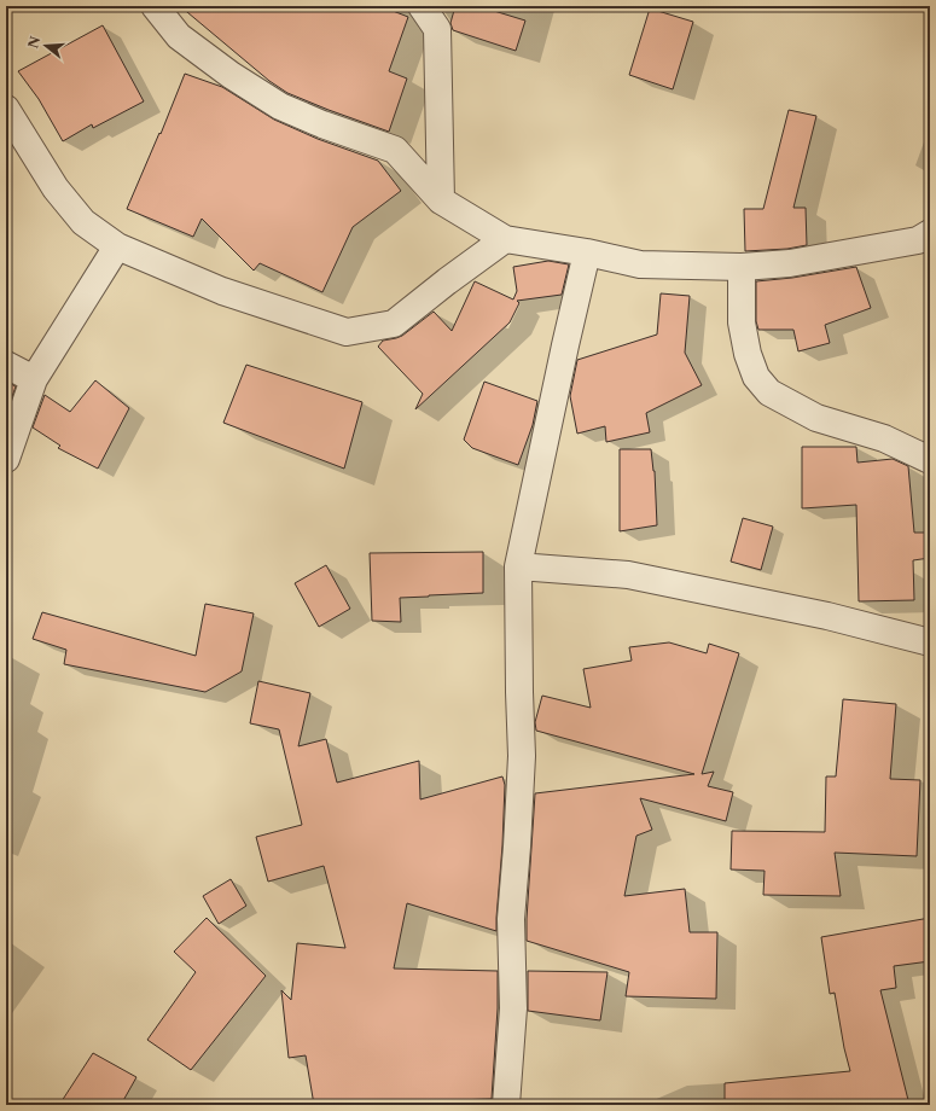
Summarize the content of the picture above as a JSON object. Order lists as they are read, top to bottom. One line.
{"north":"left"}
